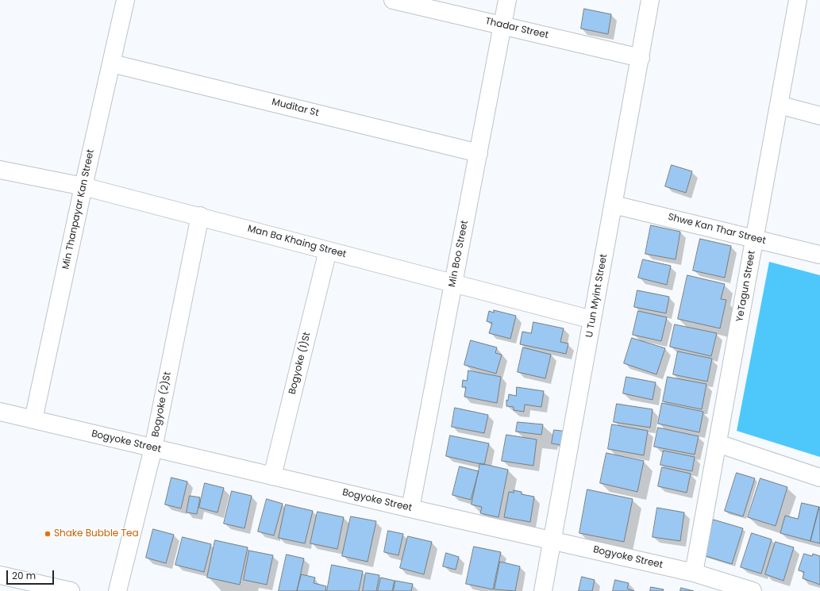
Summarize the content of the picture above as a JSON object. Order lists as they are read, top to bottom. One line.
{"streets":{"street":["Thadar Street","Muditar St","Min Thanpayar Kan Street","Shwe Kan Thar Street","Man Ba Khaing Street","Min Boo Street","YeTagun Street","U Tun Myint Street","Bogyoke (1)St","Bogyoke (2)St","Bogyoke Street"]},"crossings":[["Thadar Street","Min Boo Street"],["Thadar Street","U Tun Myint Street"],["Muditar St","Min Thanpayar Kan Street"],["Muditar St","Min Boo Street"],["Min Thanpayar Kan Street","Man Ba Khaing Street"],["Min Thanpayar Kan Street","Bogyoke Street"],["Shwe Kan Thar Street","YeTagun Street"],["Shwe Kan Thar Street","U Tun Myint Street"],["Man Ba Khaing Street","Min Boo Street"],["Man Ba Khaing Street","U Tun Myint Street"],["Man Ba Khaing Street","Bogyoke (1)St"],["Man Ba Khaing Street","Bogyoke (2)St"],["Min Boo Street","Bogyoke Street"],["YeTagun Street","Bogyoke Street"],["U Tun Myint Street","Bogyoke Street"],["Bogyoke (1)St","Bogyoke Street"],["Bogyoke (2)St","Bogyoke Street"]],"places":["Shake Bubble Tea"],"scale_bar":"20 m"}
